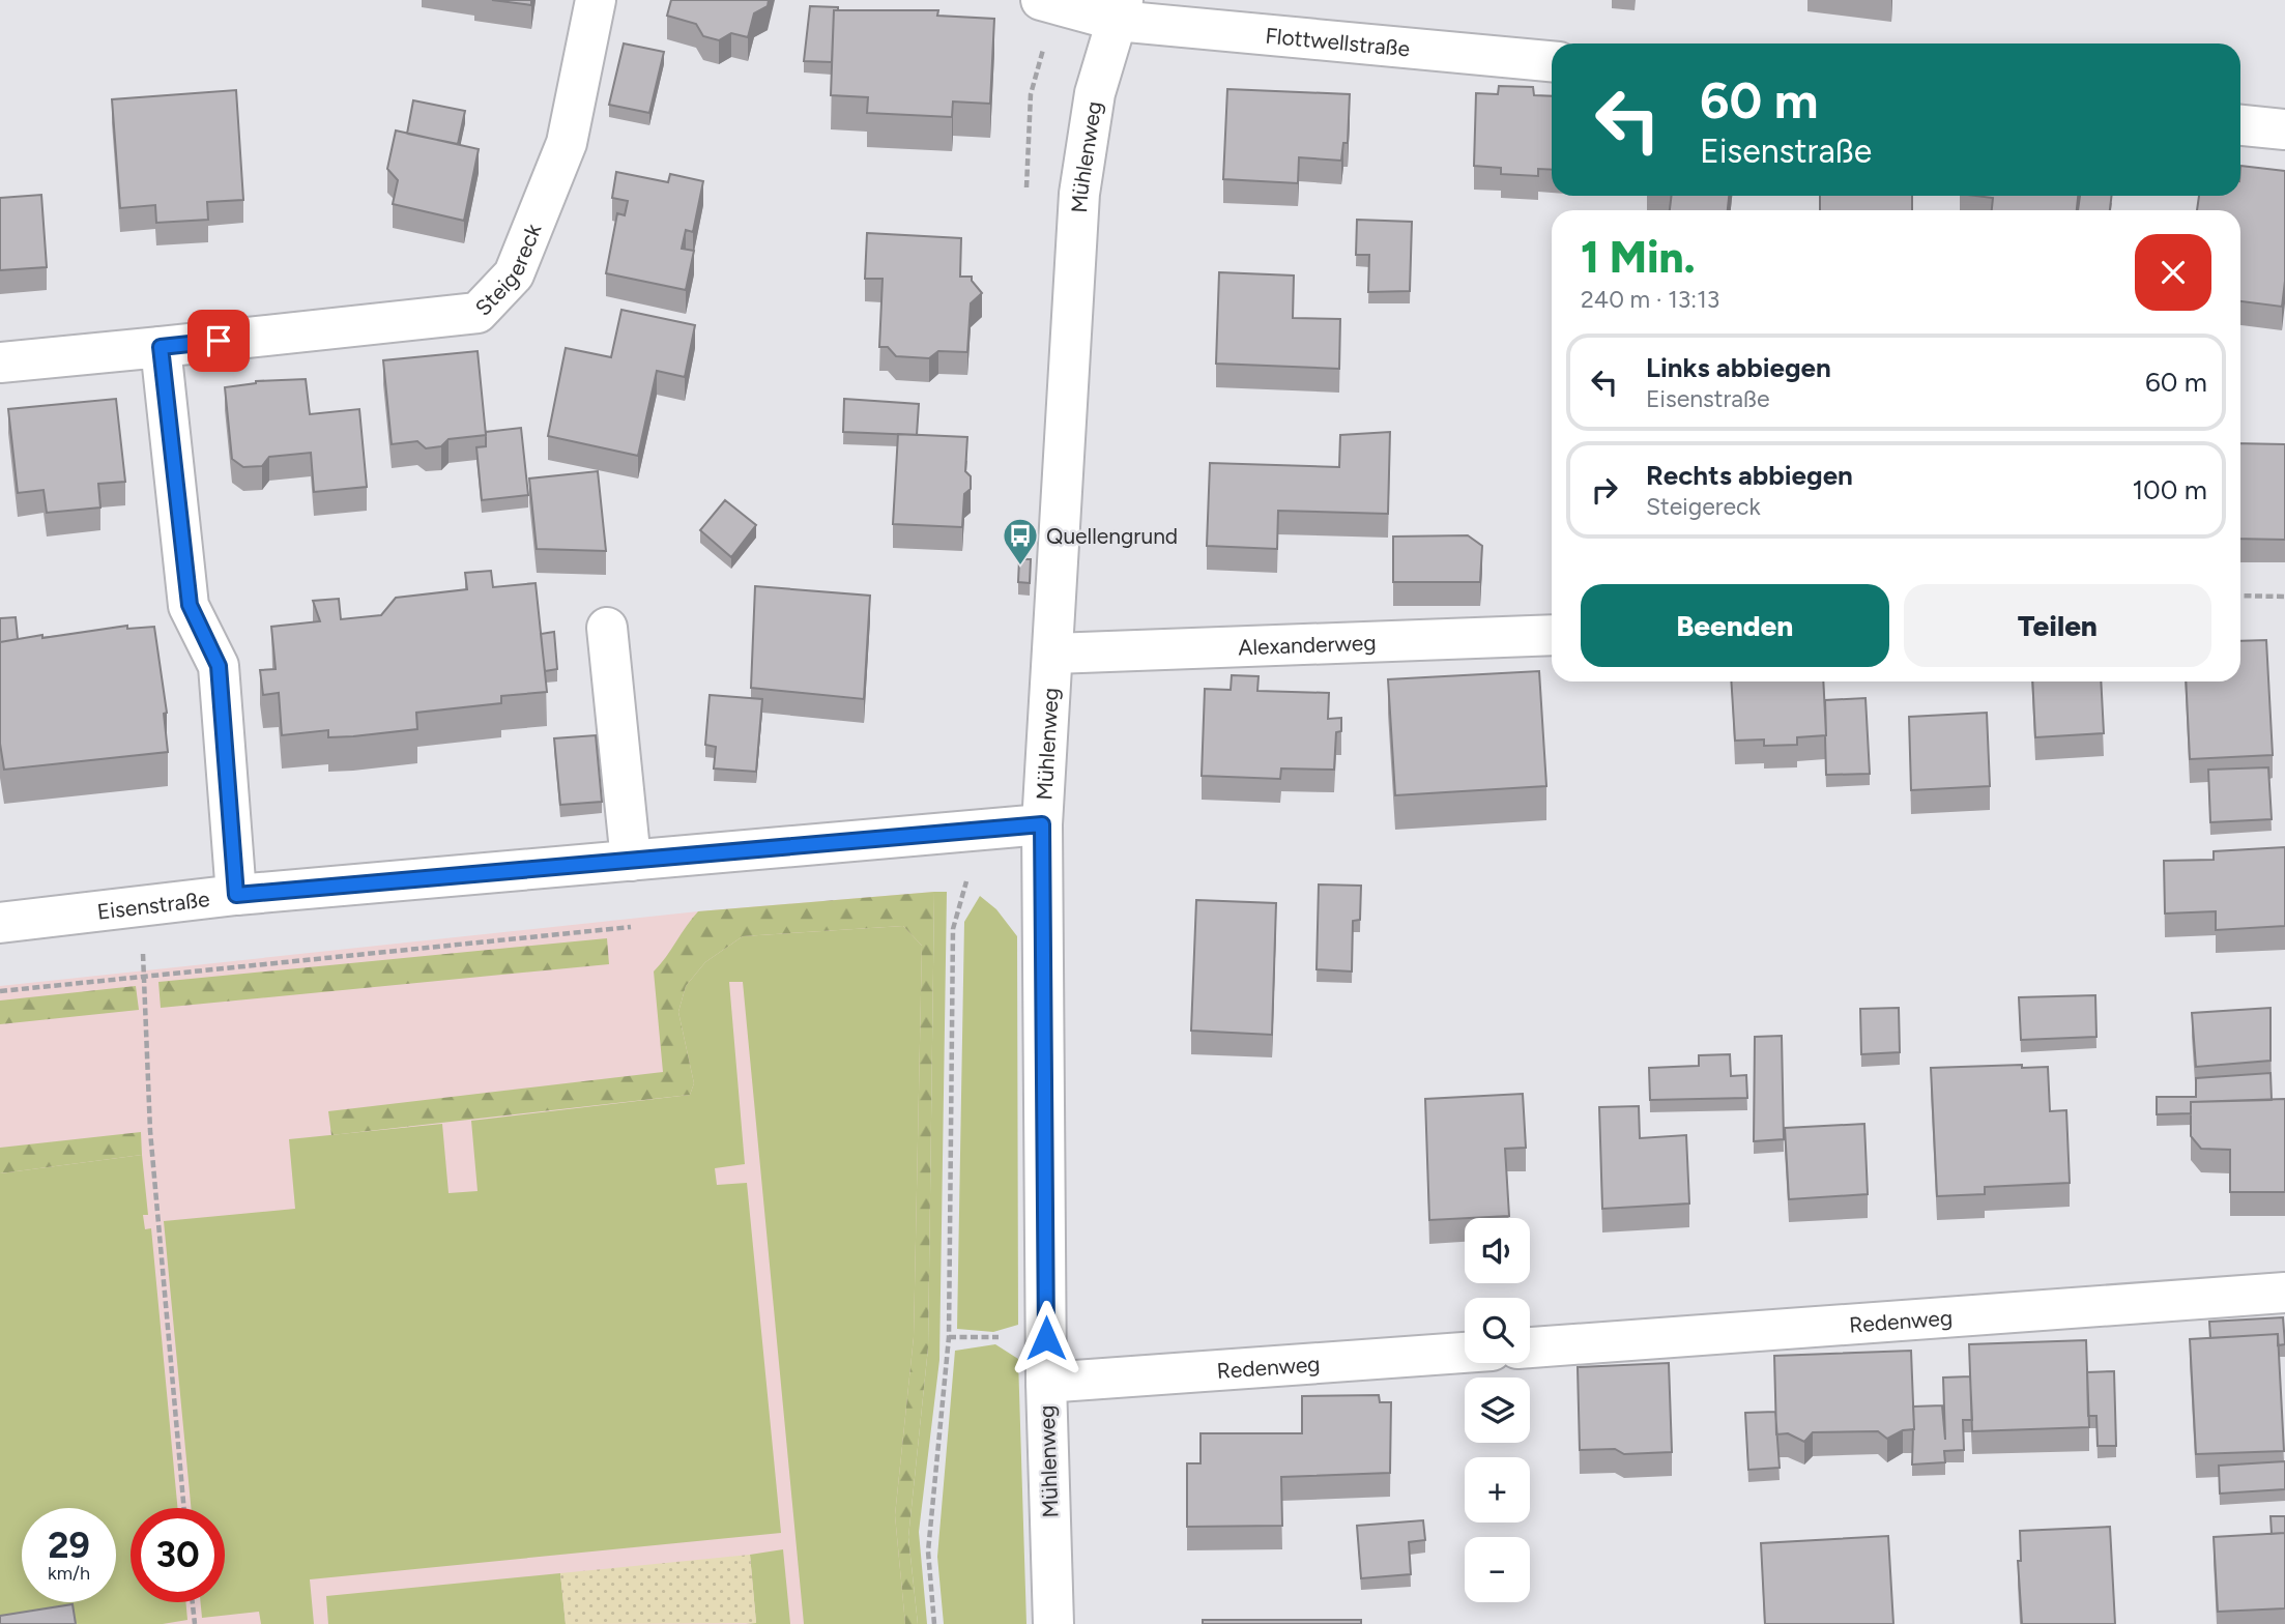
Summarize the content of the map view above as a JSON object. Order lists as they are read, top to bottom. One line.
{"streets":{"street":["Flottwellstraße","Mühlenweg","Steigereck","Alexanderweg","Eisenstraße","Redenweg"]},"crossings":[["Flottwellstraße","Mühlenweg"],["Mühlenweg","Alexanderweg"],["Mühlenweg","Eisenstraße"],["Mühlenweg","Redenweg"]],"places":{"bus stop":["Quellengrund"]},"page":{"turn":["60 m","Eisenstraße"],"heading":["1 Min.","240 m · 13:13"],"list":[{"name":"Links abbiegen","note":"Eisenstraße","value":"60 m"},{"name":"Rechts abbiegen","note":"Steigereck","value":"100 m"}],"buttons":["Beenden","Teilen"],"map_buttons":["+","−"],"speed":"29 km/h","limit":"30"}}
